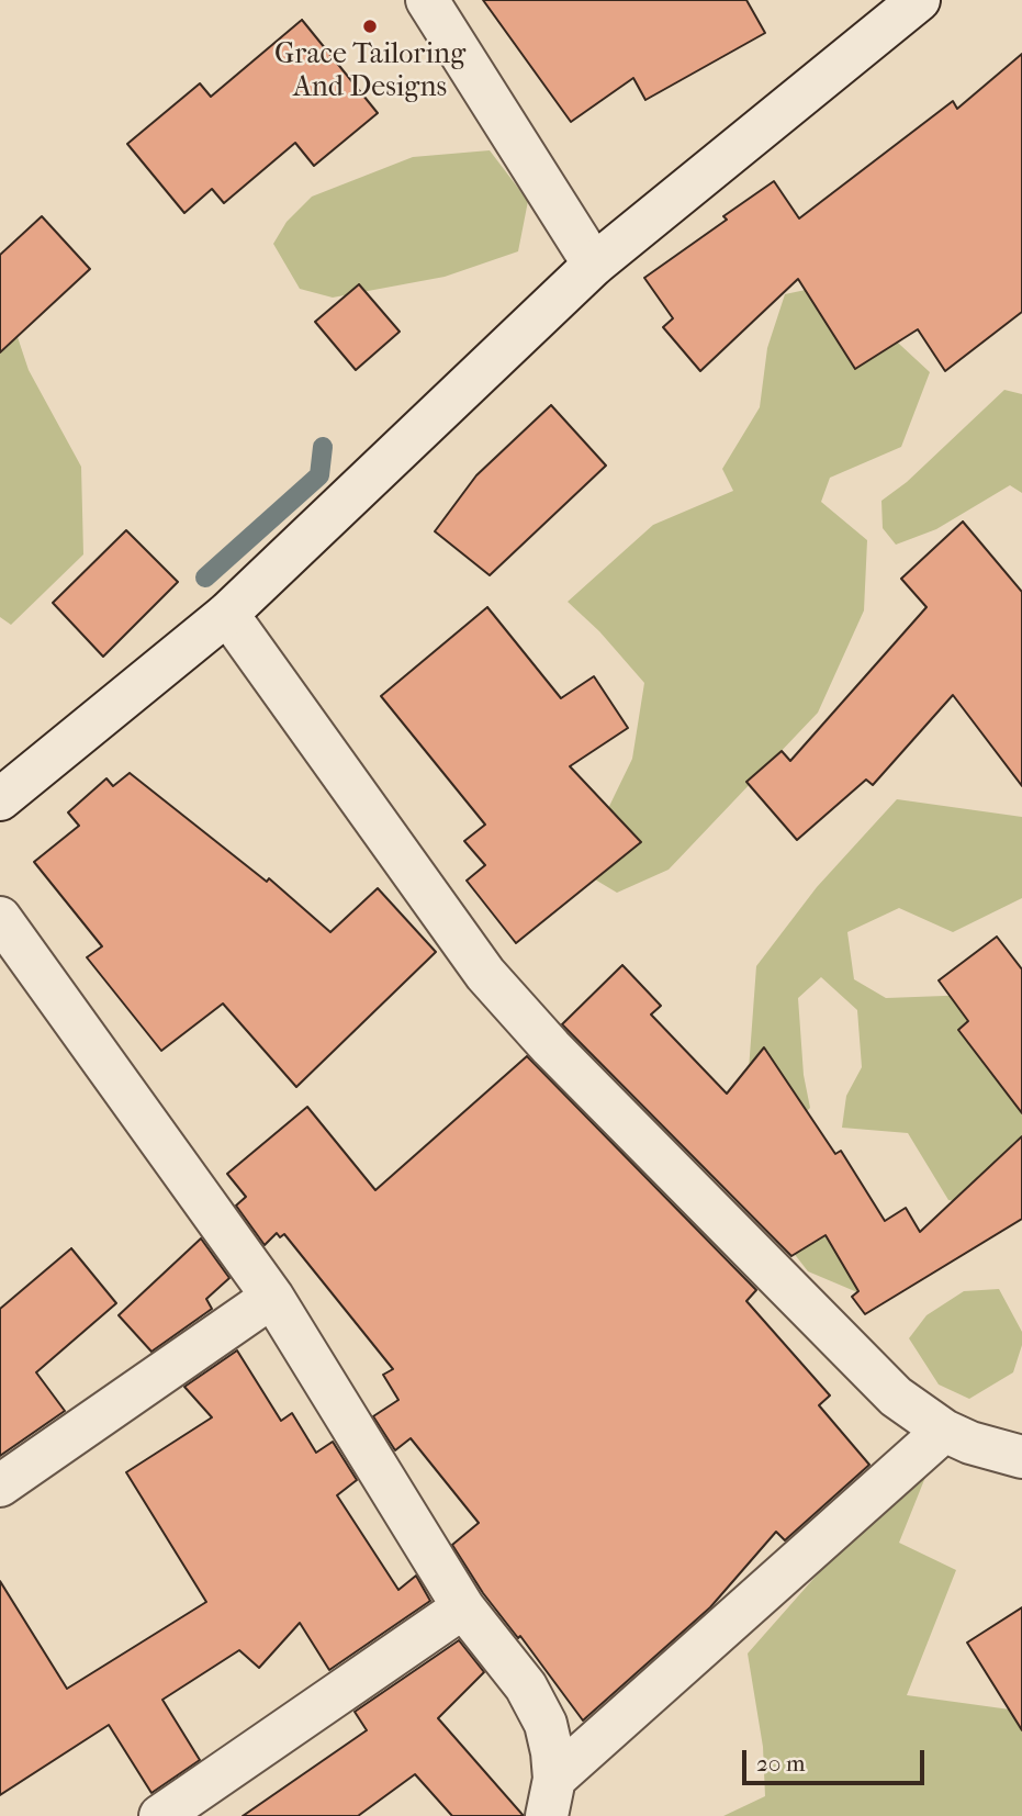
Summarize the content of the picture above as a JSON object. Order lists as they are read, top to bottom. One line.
{"places":["Grace Tailoring And Designs"],"scale_bar":"20 m"}
